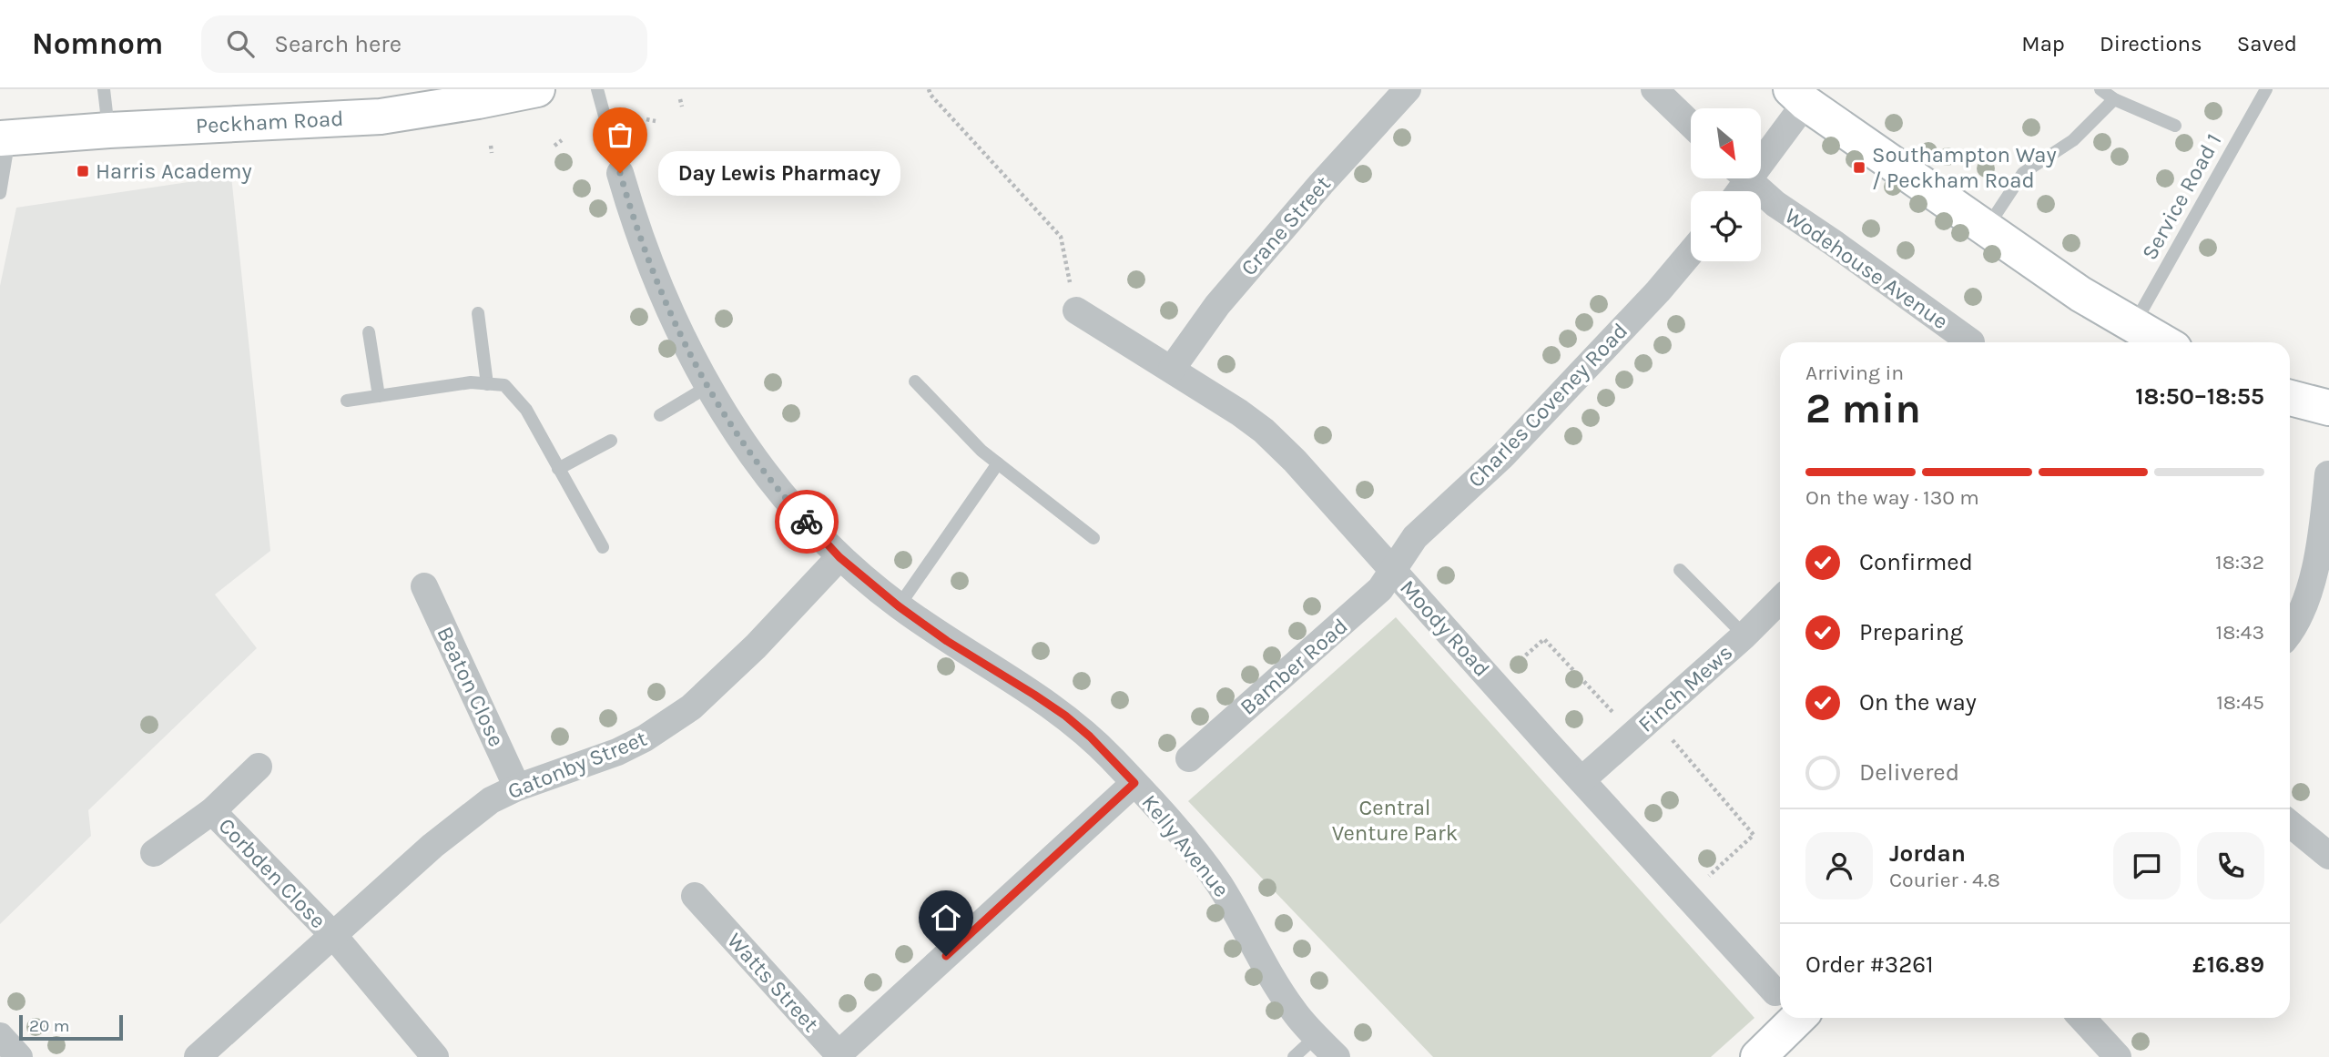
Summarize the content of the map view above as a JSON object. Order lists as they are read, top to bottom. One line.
{"streets":{"main road":["Peckham Road"],"street":["Crane Street","Wodehouse Avenue","Charles Coveney Road","Moody Road","Bamber Road","Beaton Close","Finch Mews","Gatonby Street","Kelly Avenue","Corbden Close","Watts Street"],"lane":["Service Road 1"]},"crossings":[["Crane Street","Moody Road"],["Charles Coveney Road","Moody Road"],["Charles Coveney Road","Bamber Road"],["Moody Road","Bamber Road"],["Moody Road","Finch Mews"],["Beaton Close","Gatonby Street"],["Gatonby Street","Kelly Avenue"],["Gatonby Street","Corbden Close"],["Kelly Avenue","Watts Street"]],"parks":["Central Venture Park"],"places":{"transit":["Southampton Way / Peckham Road","Harris Academy"],"other":["Day Lewis Pharmacy"]},"scale_bar":"20 m","north":"bottom right","page":{"header":"Nomnom","search":"Search here","nav":["Map","Directions","Saved"],"bubble":"Day Lewis Pharmacy","heading":["2 min","Arriving in","18:50–18:55"],"panel":["Jordan","Courier · 4.8","Order #3261","£16.89"],"bar":"On the way · 130 m","list":[["Confirmed","18:32"],["Preparing","18:43"],["On the way","18:45"],"Delivered"],"scale":"20 m"}}
